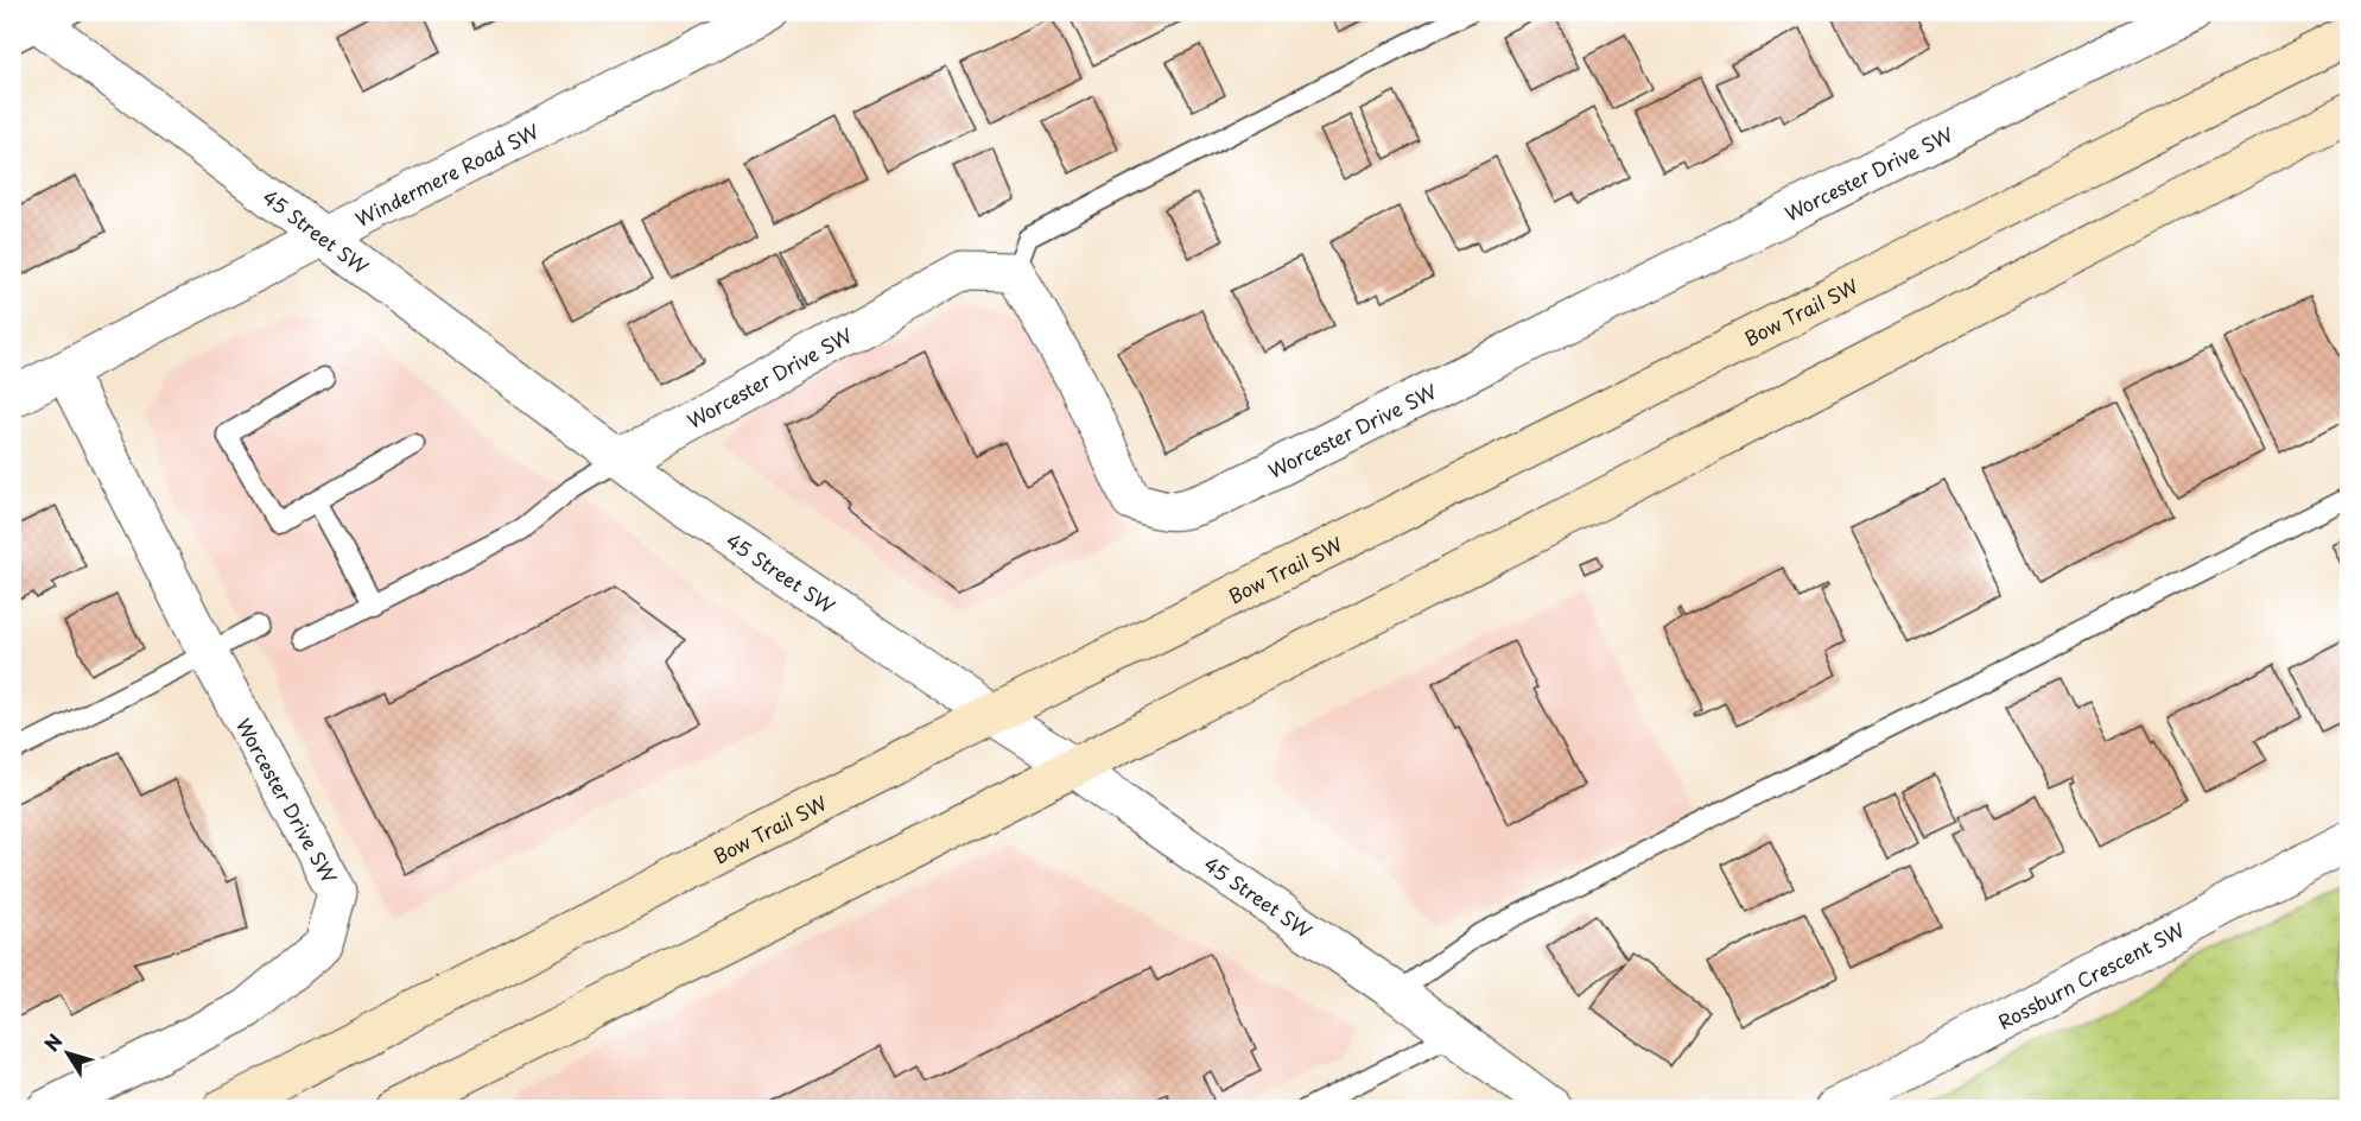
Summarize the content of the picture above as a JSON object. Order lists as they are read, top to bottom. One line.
{"streets":{"main road":["Bow Trail SW"],"street":["Worcester Drive SW","Windermere Road SW","45 Street SW","Rossburn Crescent SW"]},"crossings":[["Worcester Drive SW","Windermere Road SW"],["Worcester Drive SW","45 Street SW"],["Windermere Road SW","45 Street SW"],["45 Street SW","Bow Trail SW"]],"north":"top left"}
